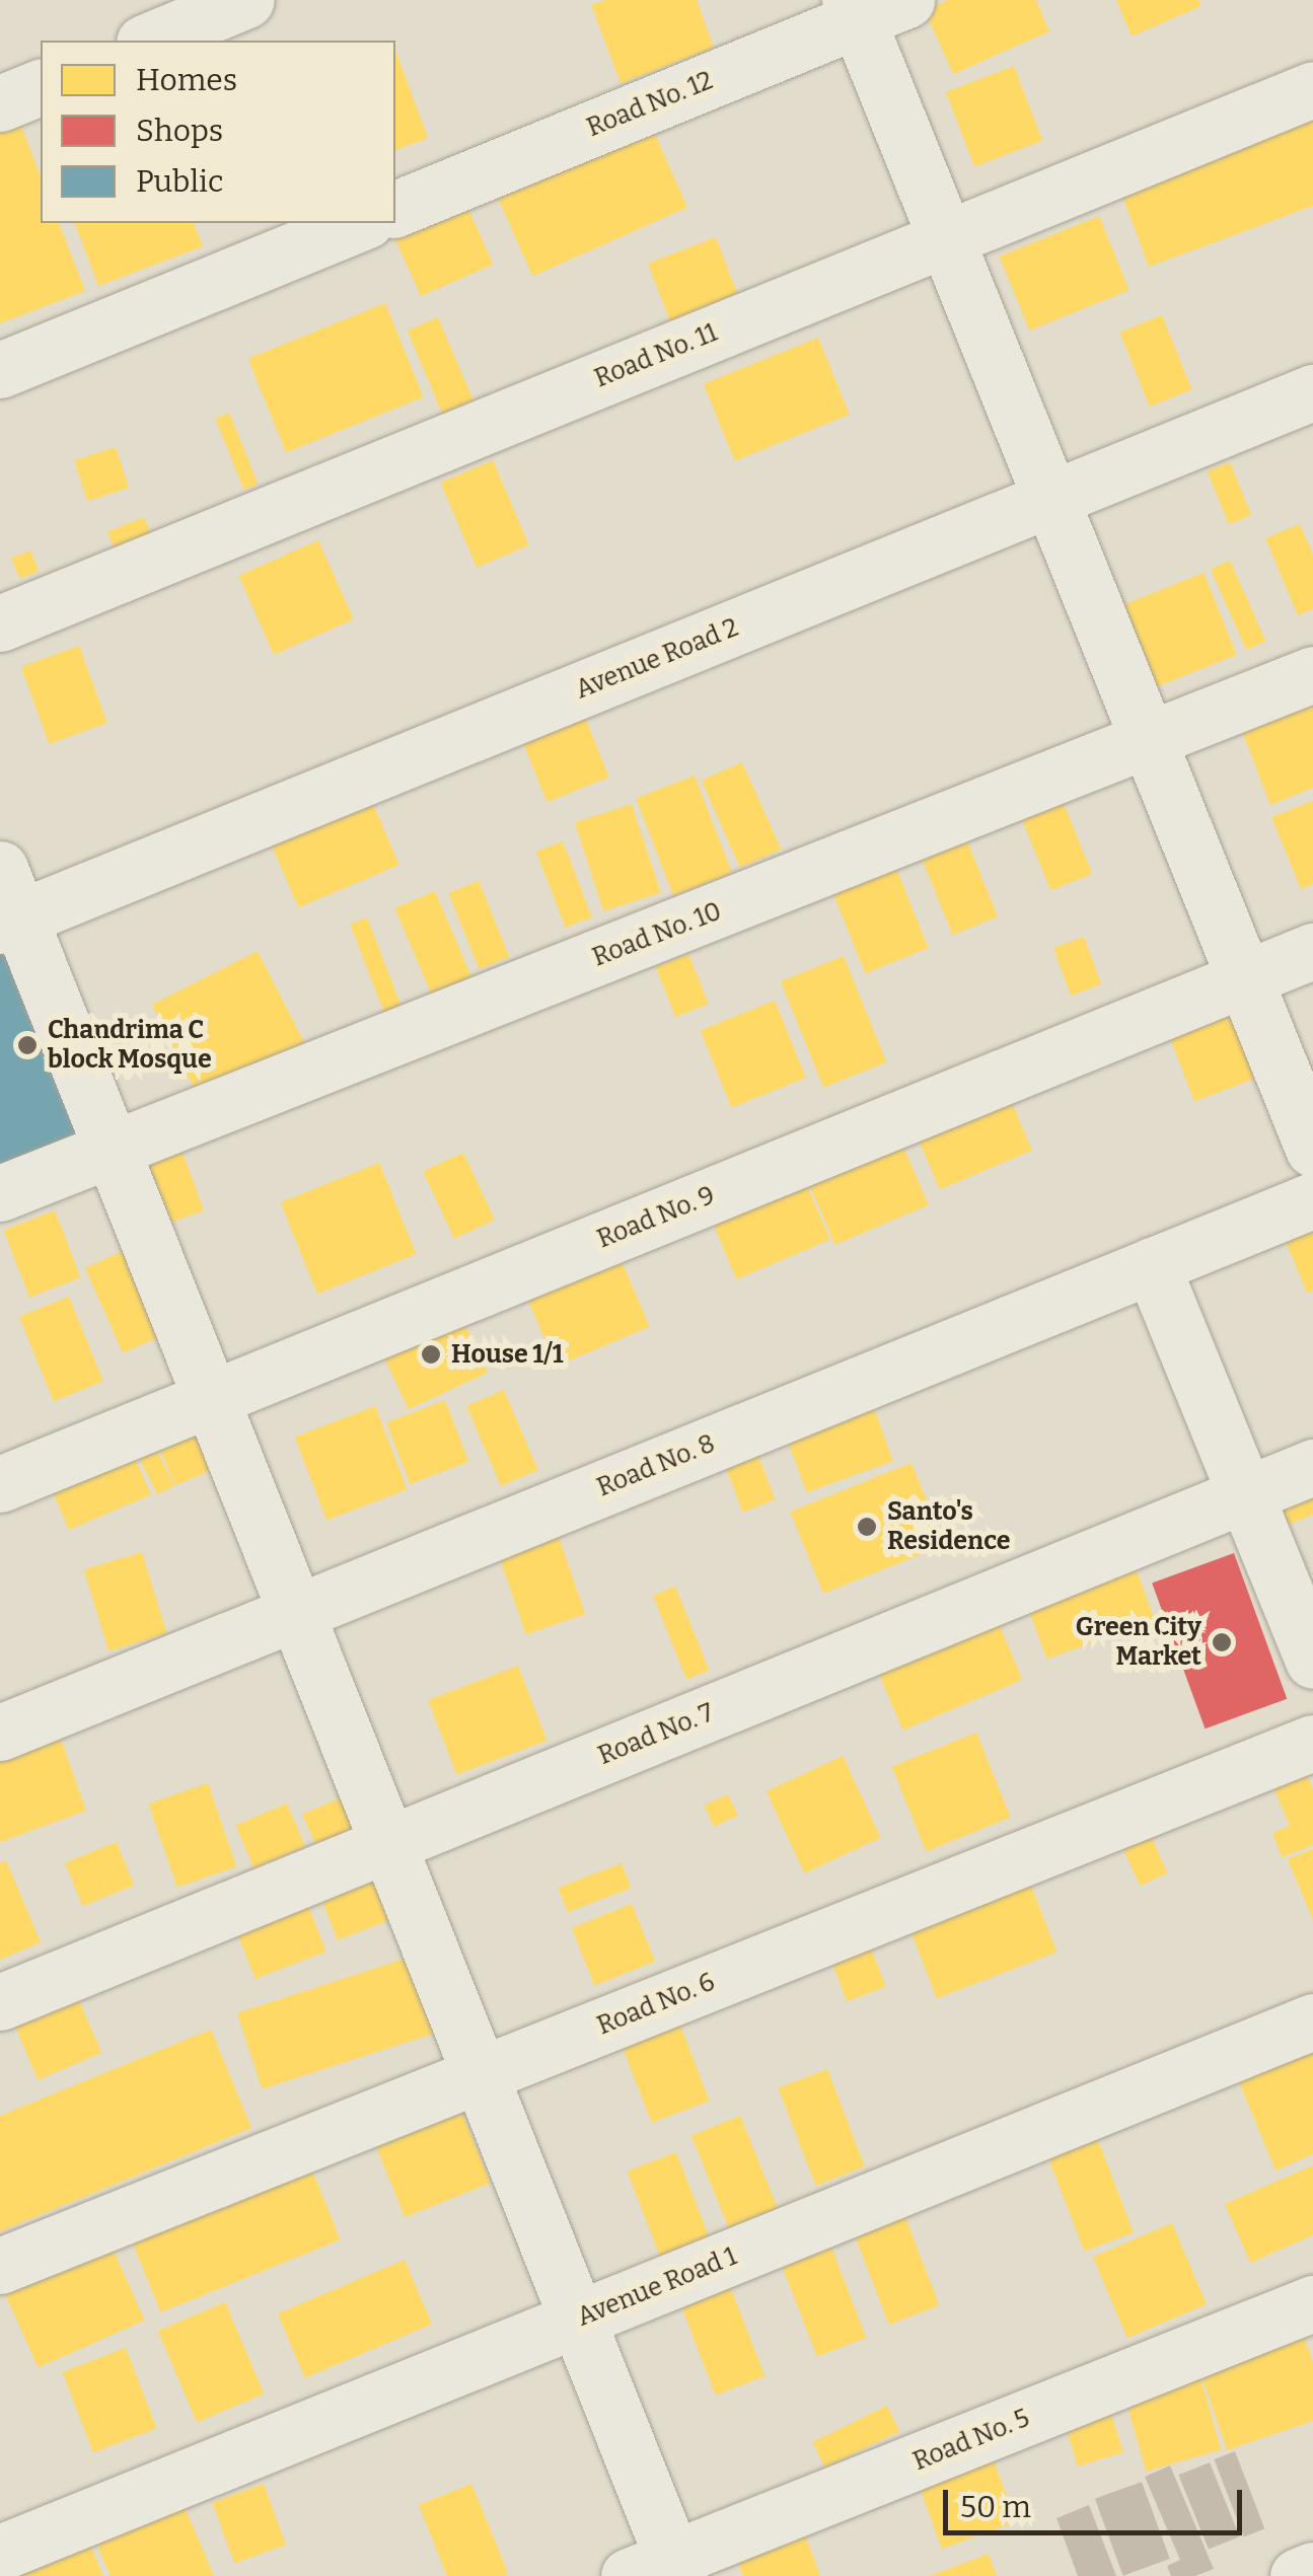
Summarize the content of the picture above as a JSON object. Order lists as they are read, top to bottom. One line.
{"streets":{"street":["Road No. 12","Road No. 11","Avenue Road 2","Road No. 10","Road No. 9","Road No. 8","Road No. 7","Road No. 6","Avenue Road 1","Road No. 5"]},"places":["Chandrima C block Mosque","House 1/1","Santo's Residence","Green City Market"],"legend":["Homes","Shops","Public"],"scale_bar":"50 m"}
